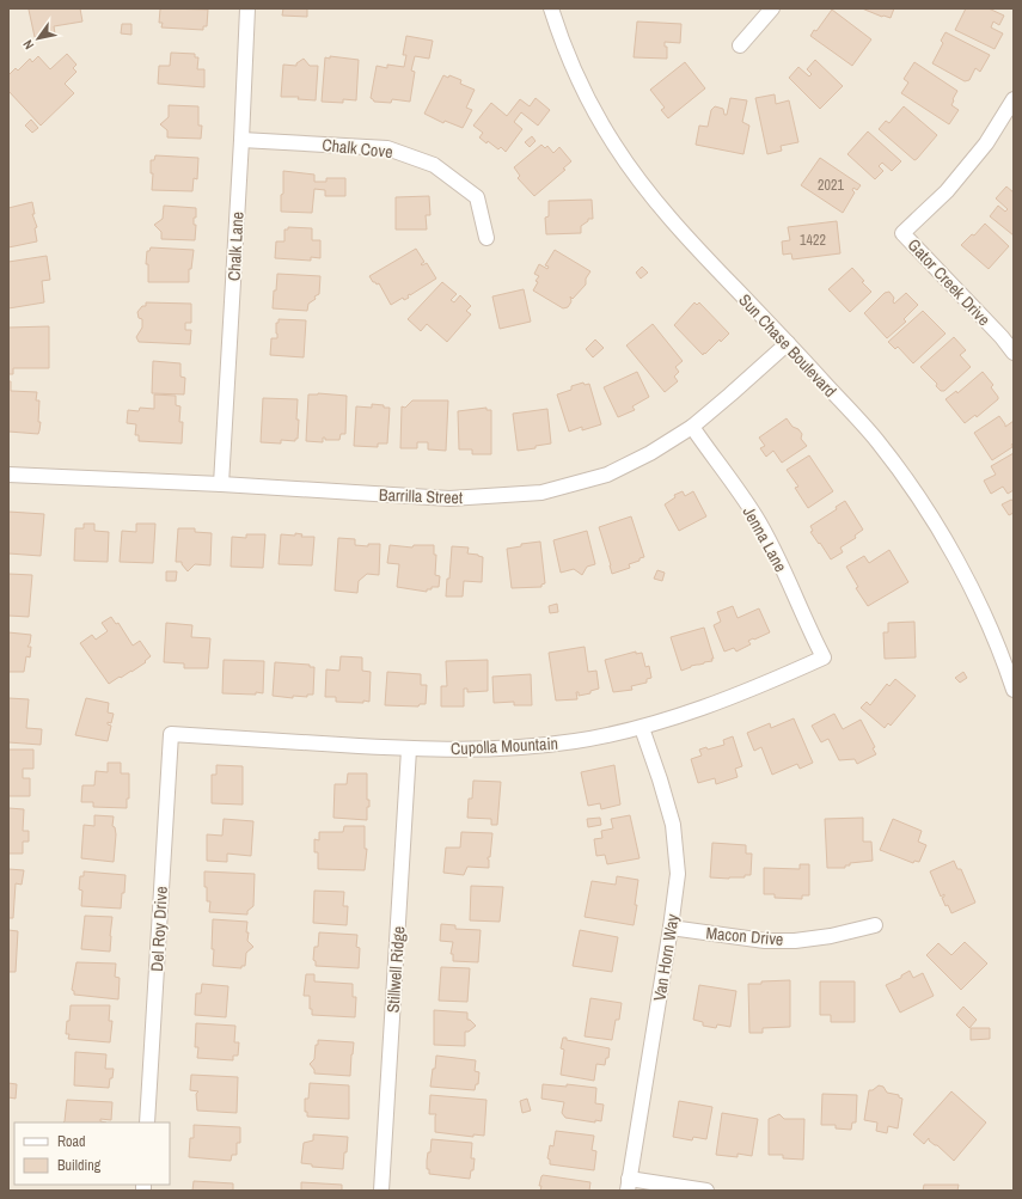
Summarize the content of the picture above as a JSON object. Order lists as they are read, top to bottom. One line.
{"streets":{"street":["Chalk Cove","Chalk Lane","Gator Creek Drive","Sun Chase Boulevard","Barrilla Street","Jenna Lane","Cupolla Mountain","Del Roy Drive","Macon Drive","Van Horn Way","Stillwell Ridge"]},"crossings":[["Chalk Cove","Chalk Lane"],["Chalk Lane","Barrilla Street"],["Sun Chase Boulevard","Barrilla Street"],["Barrilla Street","Jenna Lane"],["Jenna Lane","Cupolla Mountain"],["Cupolla Mountain","Del Roy Drive"],["Cupolla Mountain","Van Horn Way"],["Cupolla Mountain","Stillwell Ridge"],["Macon Drive","Van Horn Way"]],"house_numbers":["2021","1422"],"legend":["Road","Building"],"north":"bottom left"}
